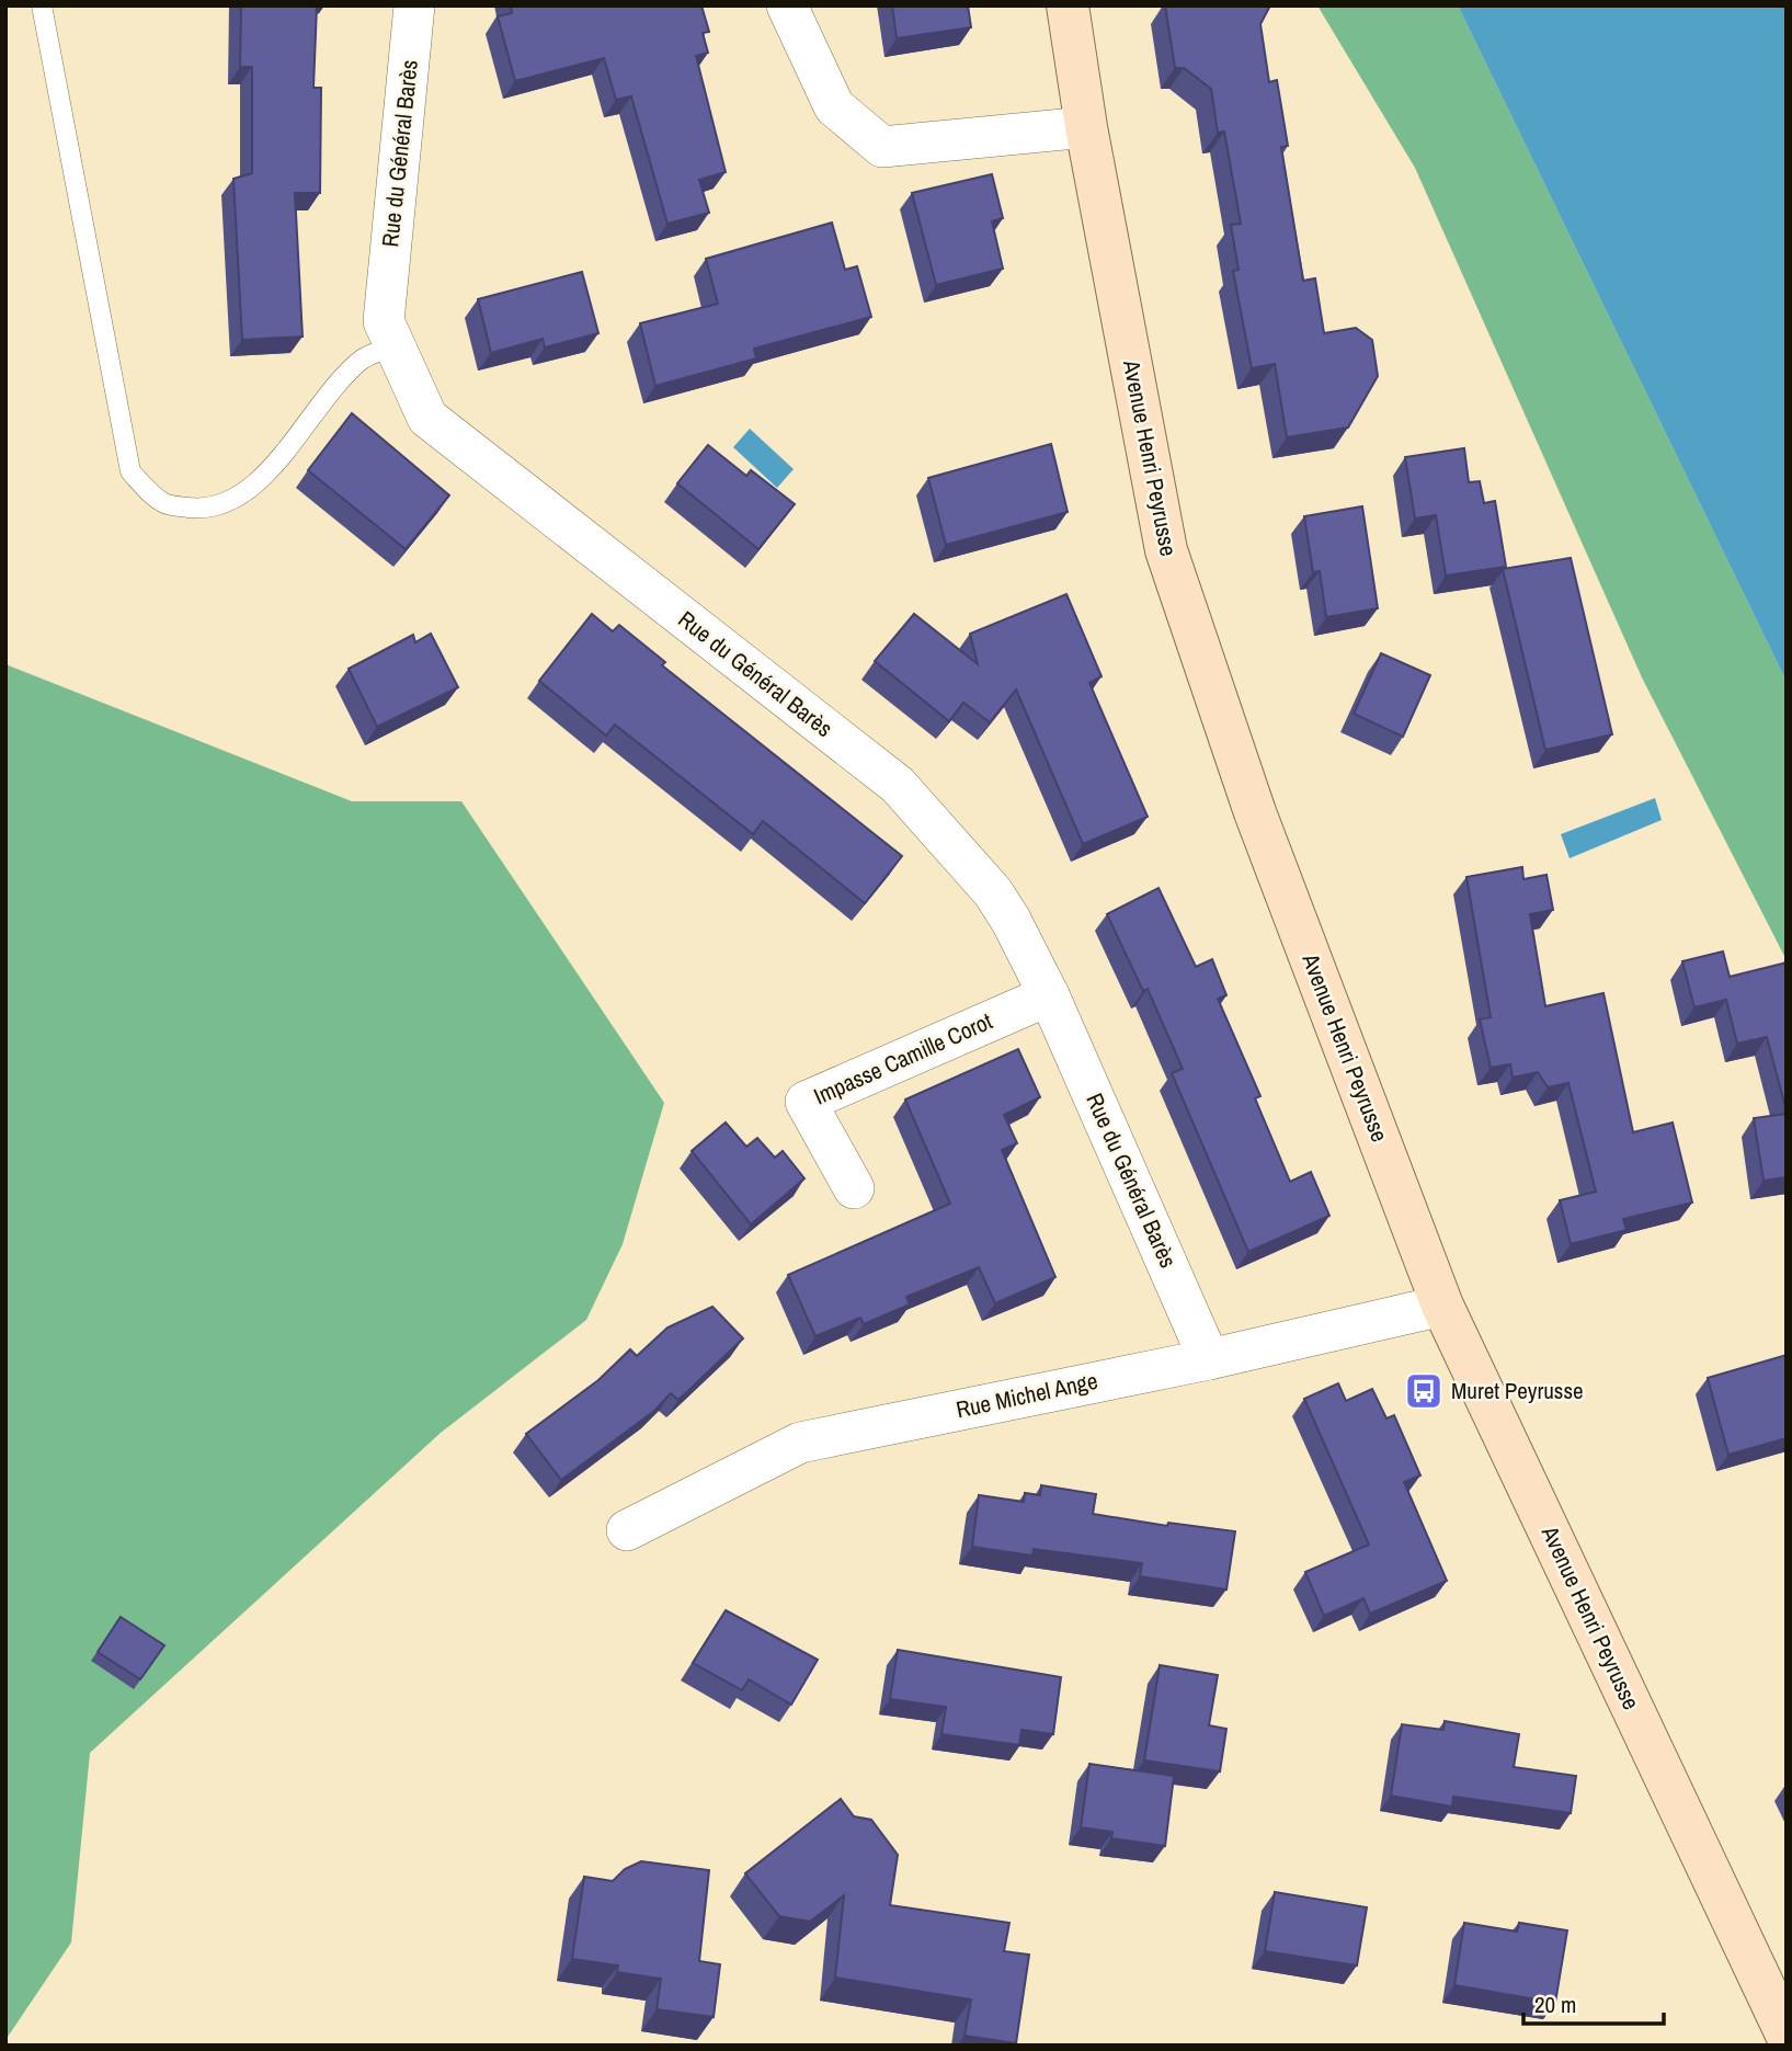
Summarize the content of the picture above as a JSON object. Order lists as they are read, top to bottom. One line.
{"streets":{"street":["Rue du Général Barès","Avenue Henri Peyrusse","Impasse Camille Corot","Rue Michel Ange"]},"crossings":[["Rue du Général Barès","Impasse Camille Corot"],["Rue du Général Barès","Rue Michel Ange"],["Avenue Henri Peyrusse","Rue Michel Ange"]],"places":{"bus stop":["Muret Peyrusse"]},"scale_bar":"20 m"}
